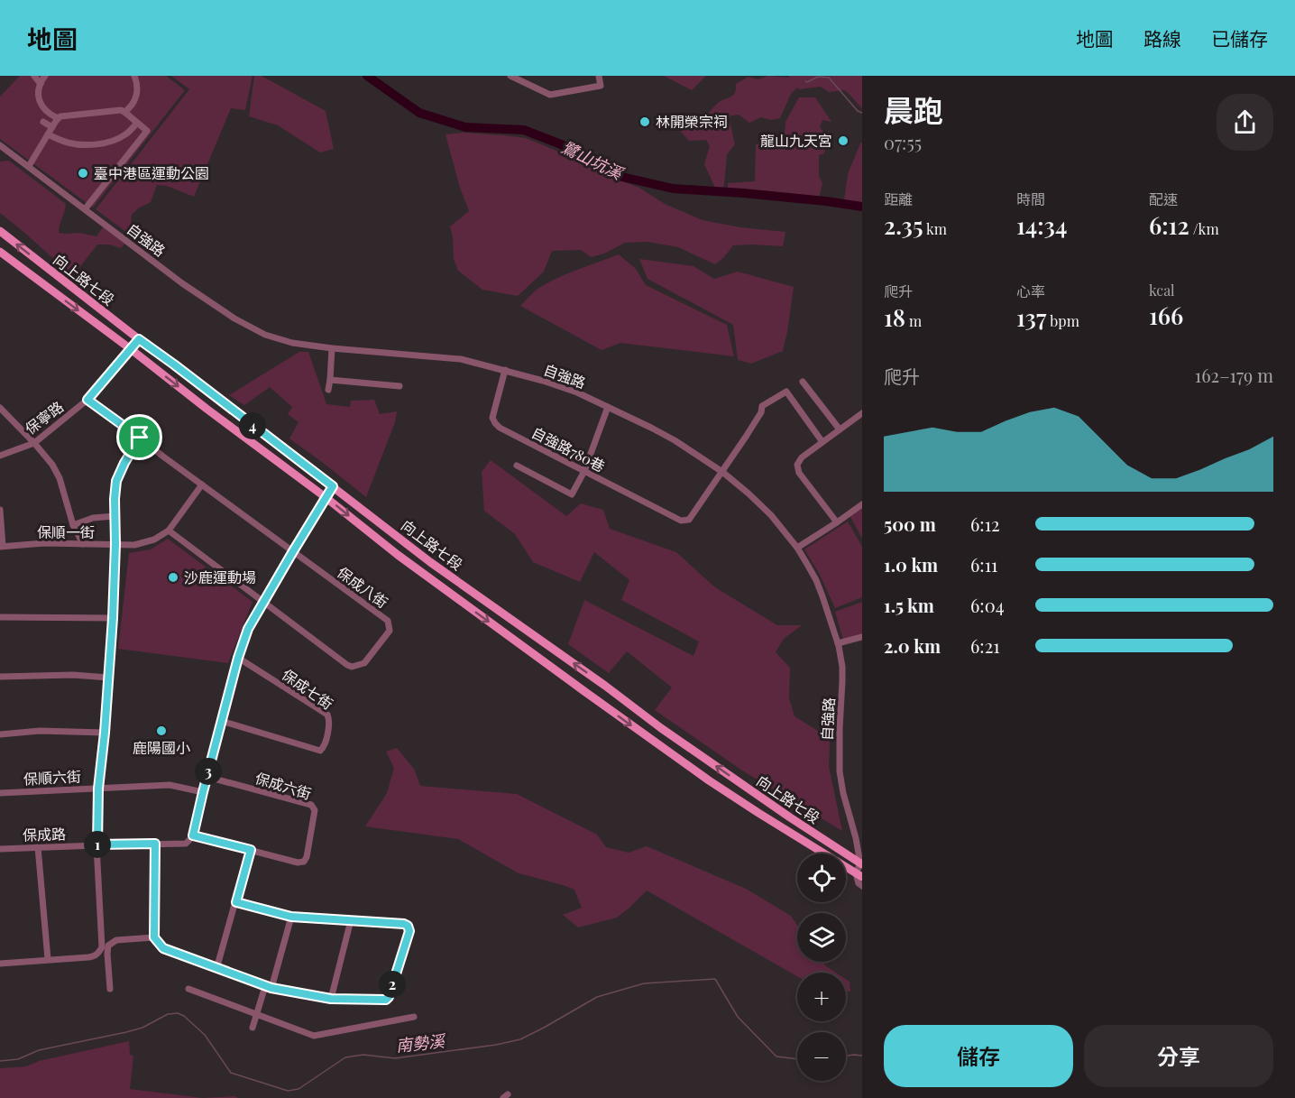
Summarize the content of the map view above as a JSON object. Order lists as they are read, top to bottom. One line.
{"streets":{"main road":["向上路七段"],"street":["自強路","保寧路","自強路780巷","保順一街","保成八街","保成七街","保順六街","保成六街","保成路"]},"crossings":[["自強路","向上路七段"],["自強路","自強路780巷"],["向上路七段","保寧路"],["保寧路","保成八街"],["保順一街","保成八街"],["保成六街","保成路"]],"water":["鷺山坑溪","南勢溪"],"places":["林開榮宗祠","龍山九天宮","臺中港區運動公園","沙鹿運動場","鹿陽國小"],"page":{"header":"地圖","nav":["地圖","路線","已儲存"],"heading":["晨跑","07:55"],"stats":[["距離","2.35 km"],["時間","14:34"],["配速","6:12 /km"],["爬升","18 m"],["心率","137 bpm"],["kcal","166"]],"chart":["爬升","162–179 m"],"pins":["4","3","1","2"],"list":[{"name":"500 m","note":"6:12"},{"name":"1.0 km","note":"6:11"},{"name":"1.5 km","note":"6:04"},{"name":"2.0 km","note":"6:21"}],"map_buttons":["+","−"],"buttons":["儲存","分享"]}}
